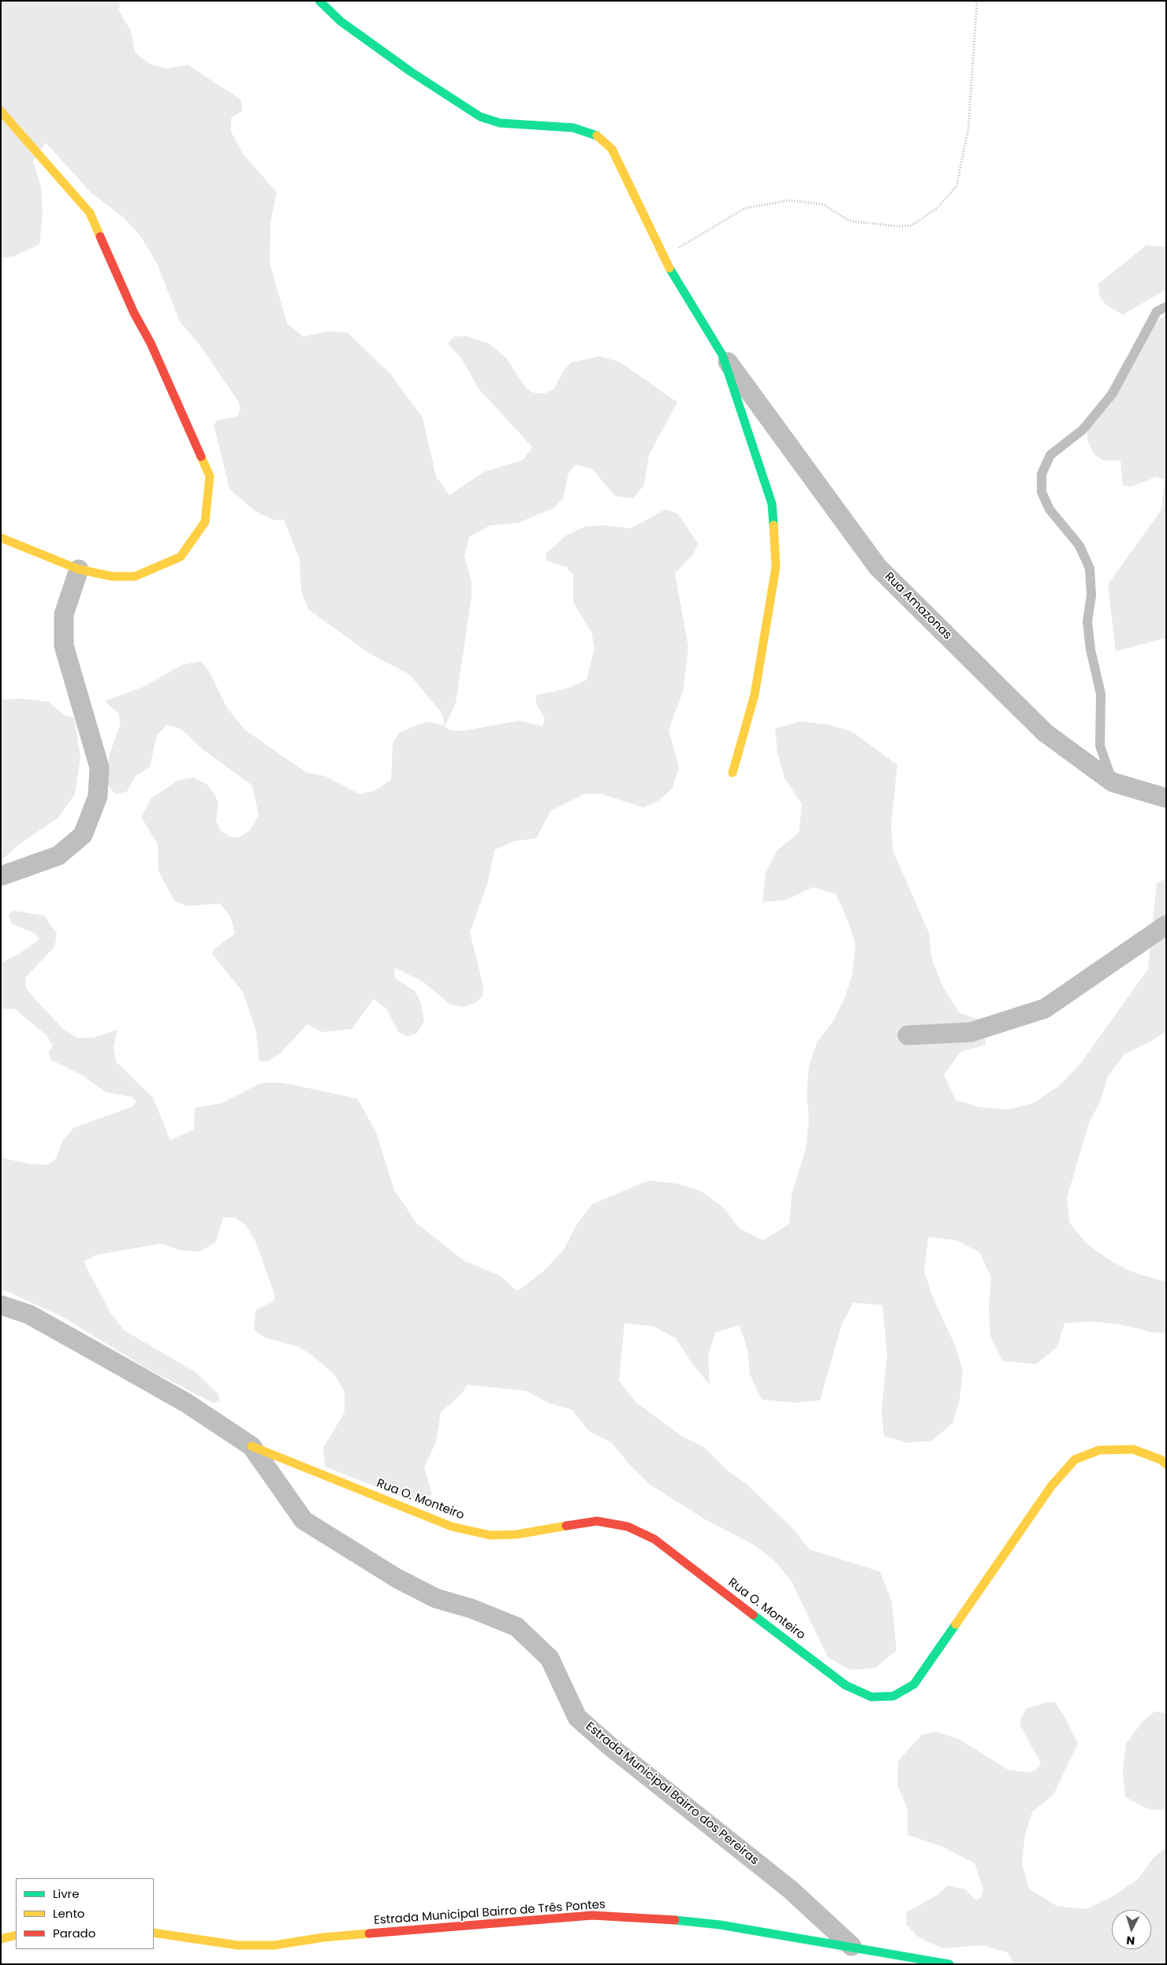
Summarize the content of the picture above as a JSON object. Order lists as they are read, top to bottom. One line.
{"streets":{"street":["Rua Amazonas","Rua O. Monteiro","Estrada Municipal Bairro dos Pereiras","Estrada Municipal Bairro de Três Pontes"]},"crossings":[["Rua O. Monteiro","Estrada Municipal Bairro dos Pereiras"],["Estrada Municipal Bairro dos Pereiras","Estrada Municipal Bairro de Três Pontes"]],"legend":["Livre","Lento","Parado"],"north":"bottom"}
